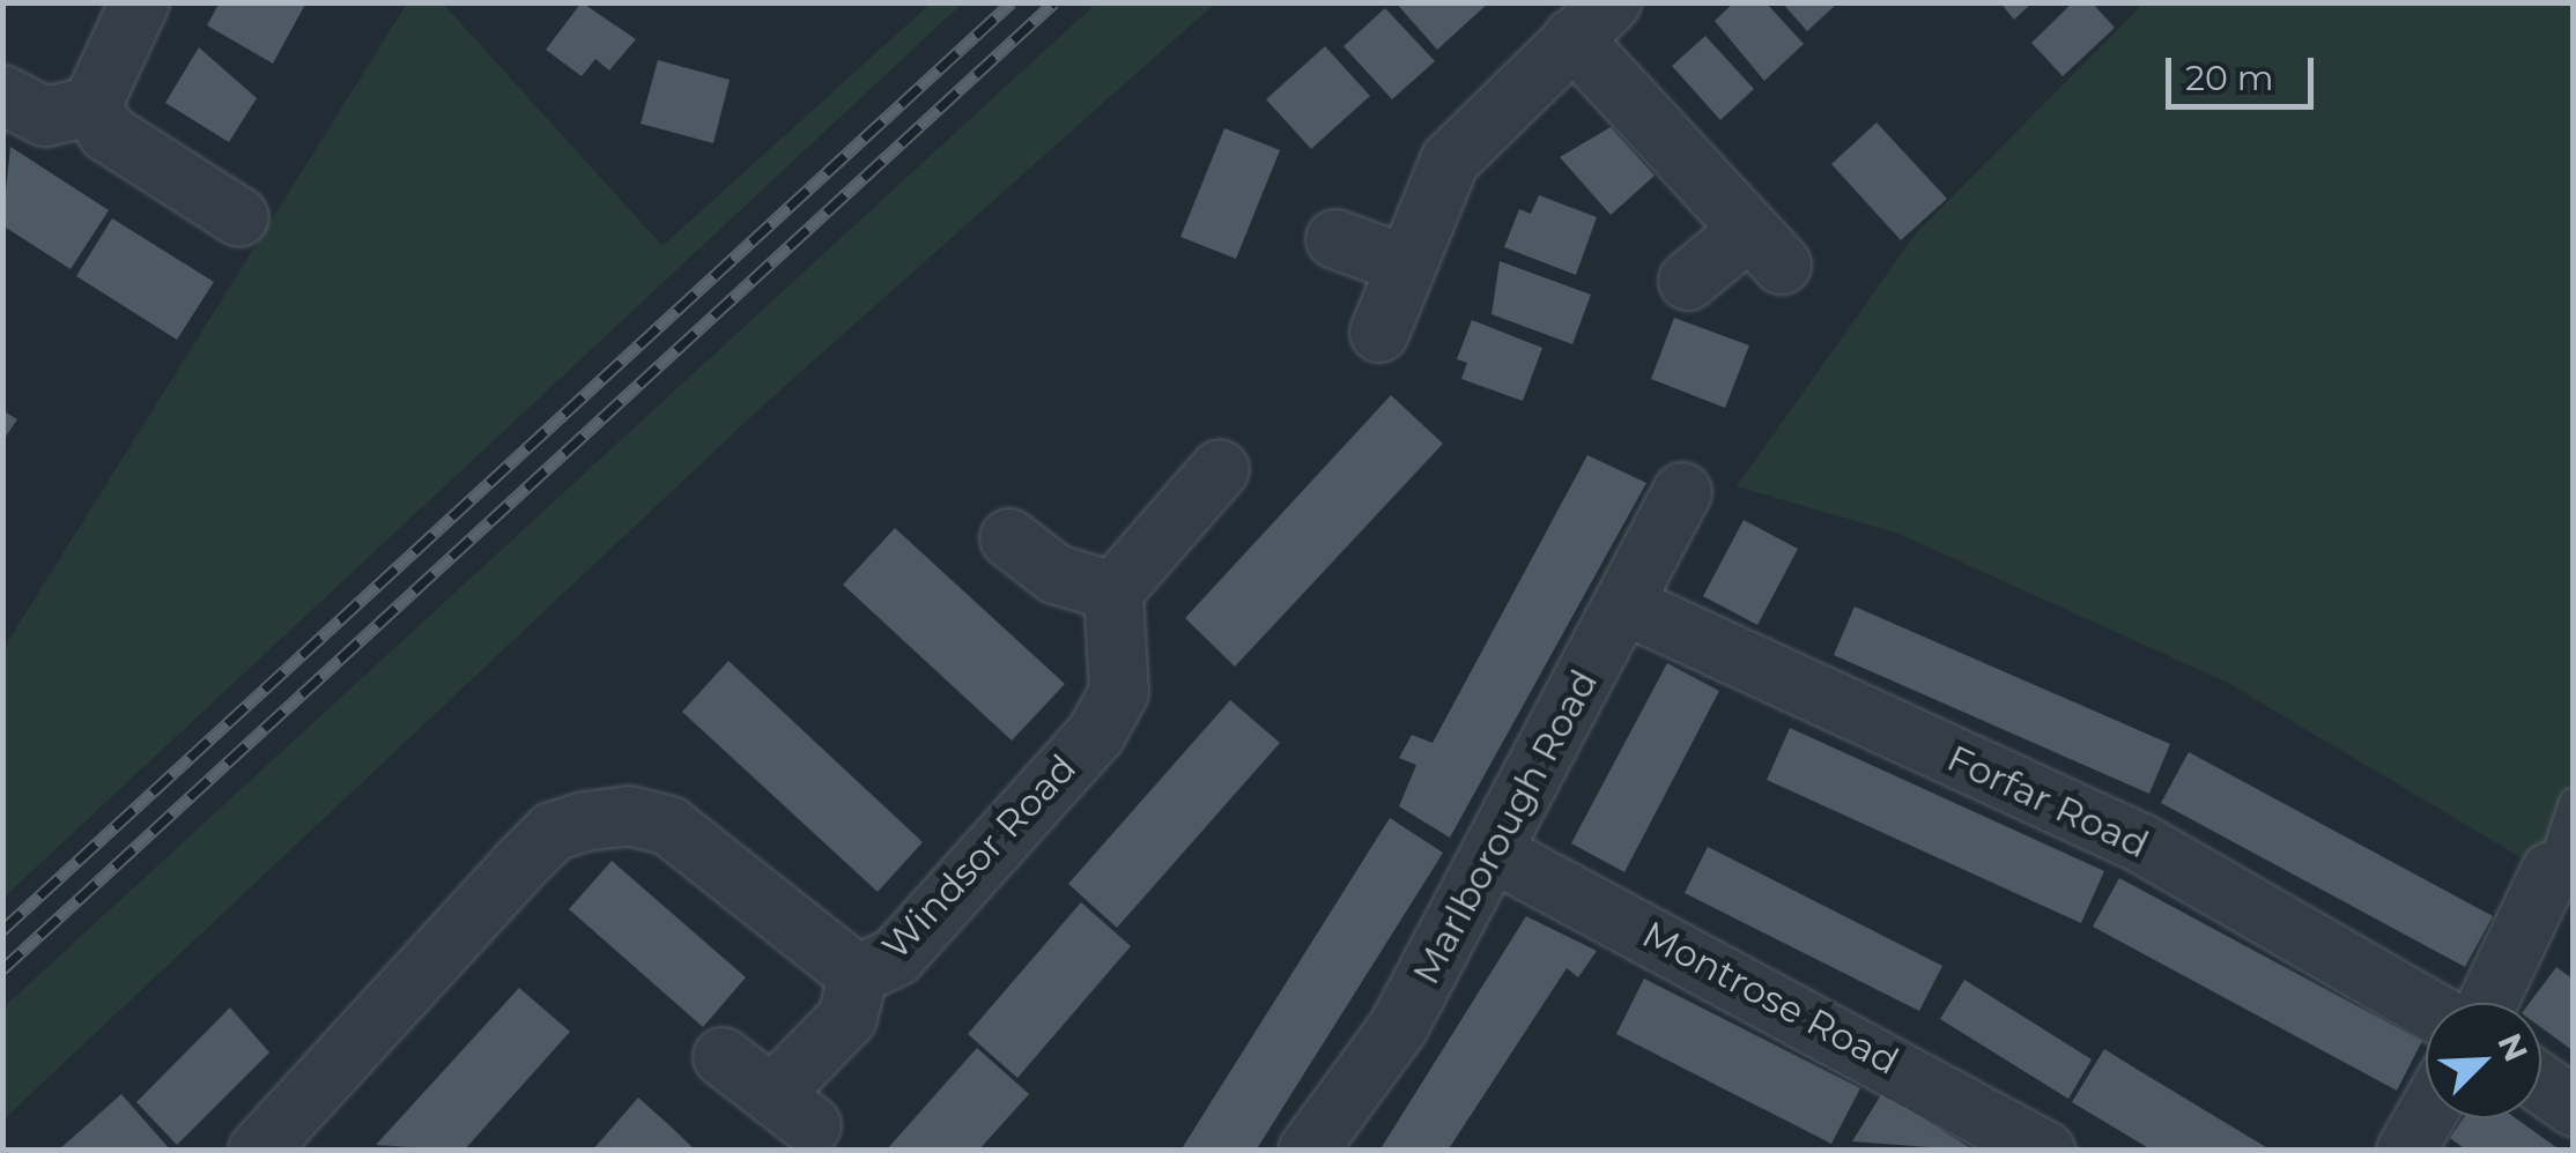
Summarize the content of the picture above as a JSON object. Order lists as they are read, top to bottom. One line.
{"streets":{"street":["Forfar Road","Marlborough Road","Windsor Road","Montrose Road"]},"crossings":[["Forfar Road","Marlborough Road"],["Marlborough Road","Montrose Road"]],"scale_bar":"20 m","north":"top right"}
